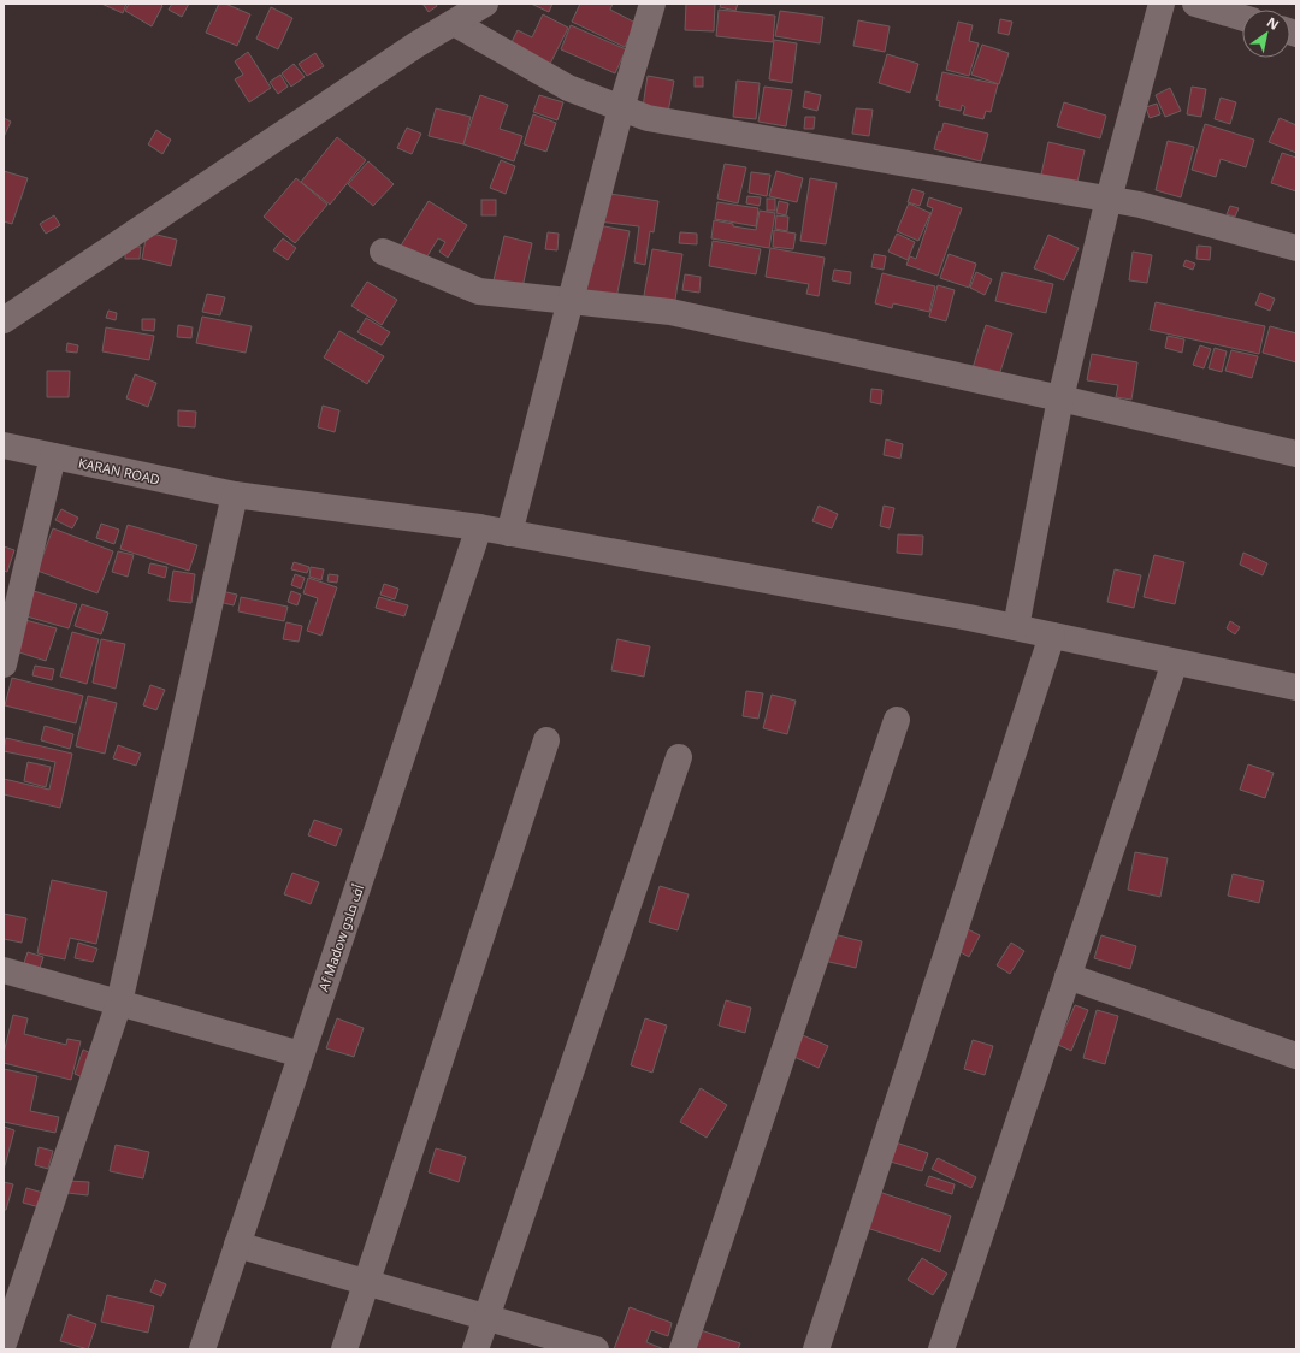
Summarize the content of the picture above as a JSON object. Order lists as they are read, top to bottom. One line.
{"streets":{"street":["KARAN ROAD","Af Madow أف مادو"]},"crossings":[["KARAN ROAD","Af Madow أف مادو"]],"north":"top right"}
